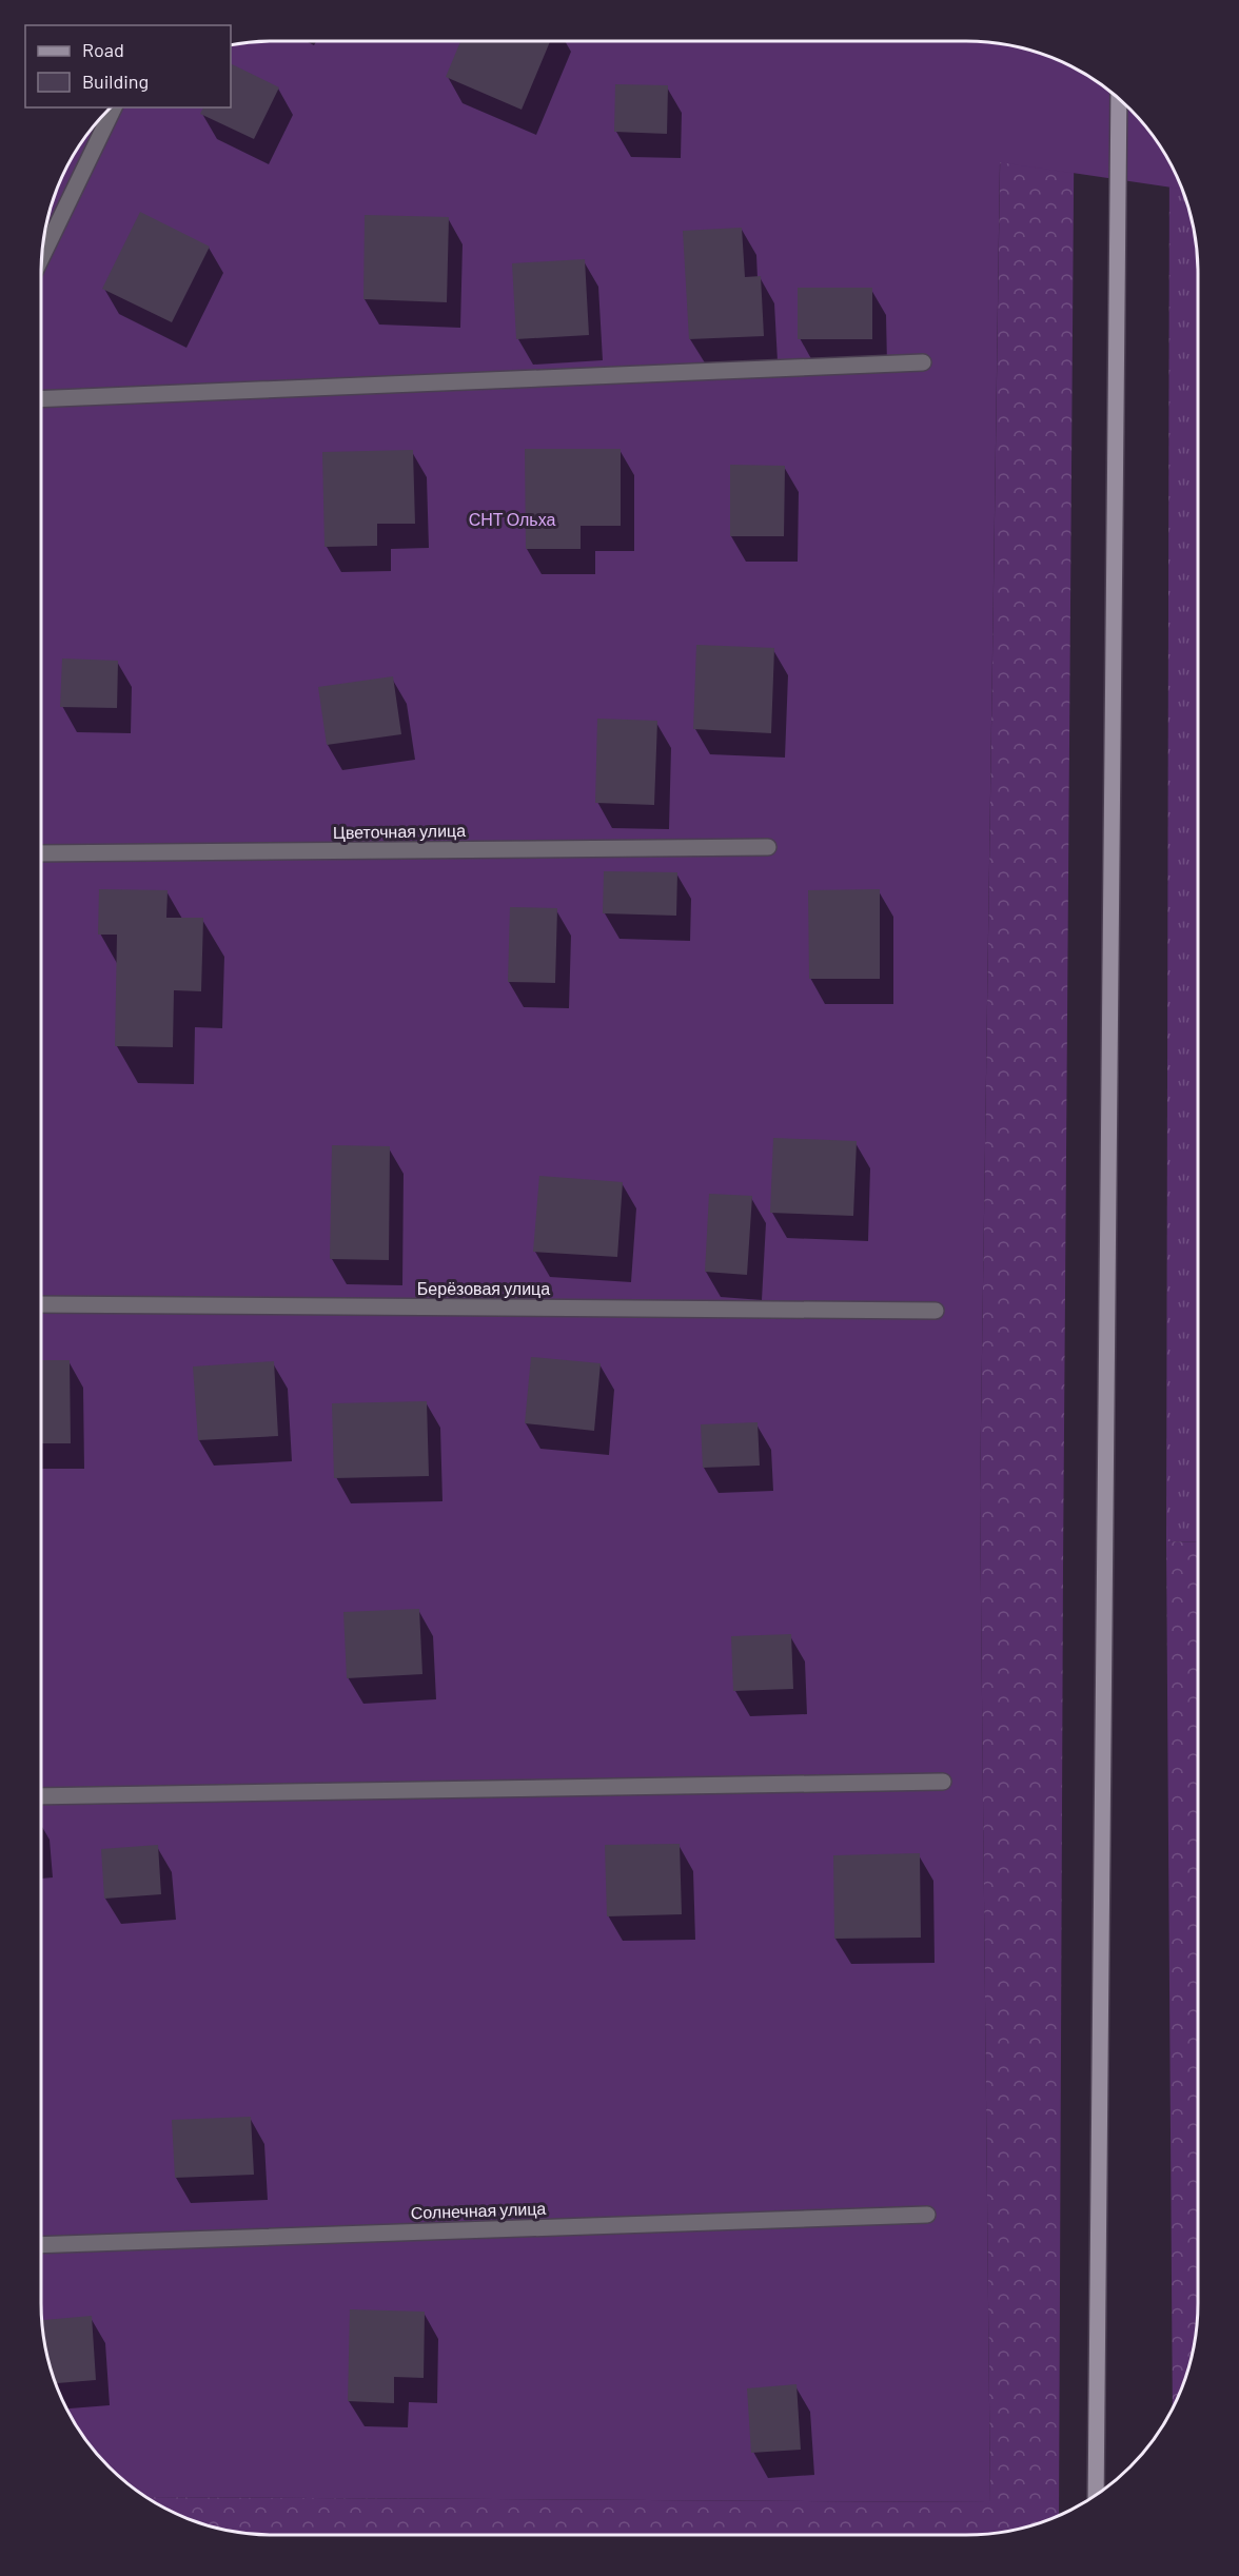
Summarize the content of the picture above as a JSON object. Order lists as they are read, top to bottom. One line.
{"streets":{"street":["Цветочная улица","Берёзовая улица","Солнечная улица"]},"parks":["СНТ Ольха"],"legend":["Road","Building"]}
